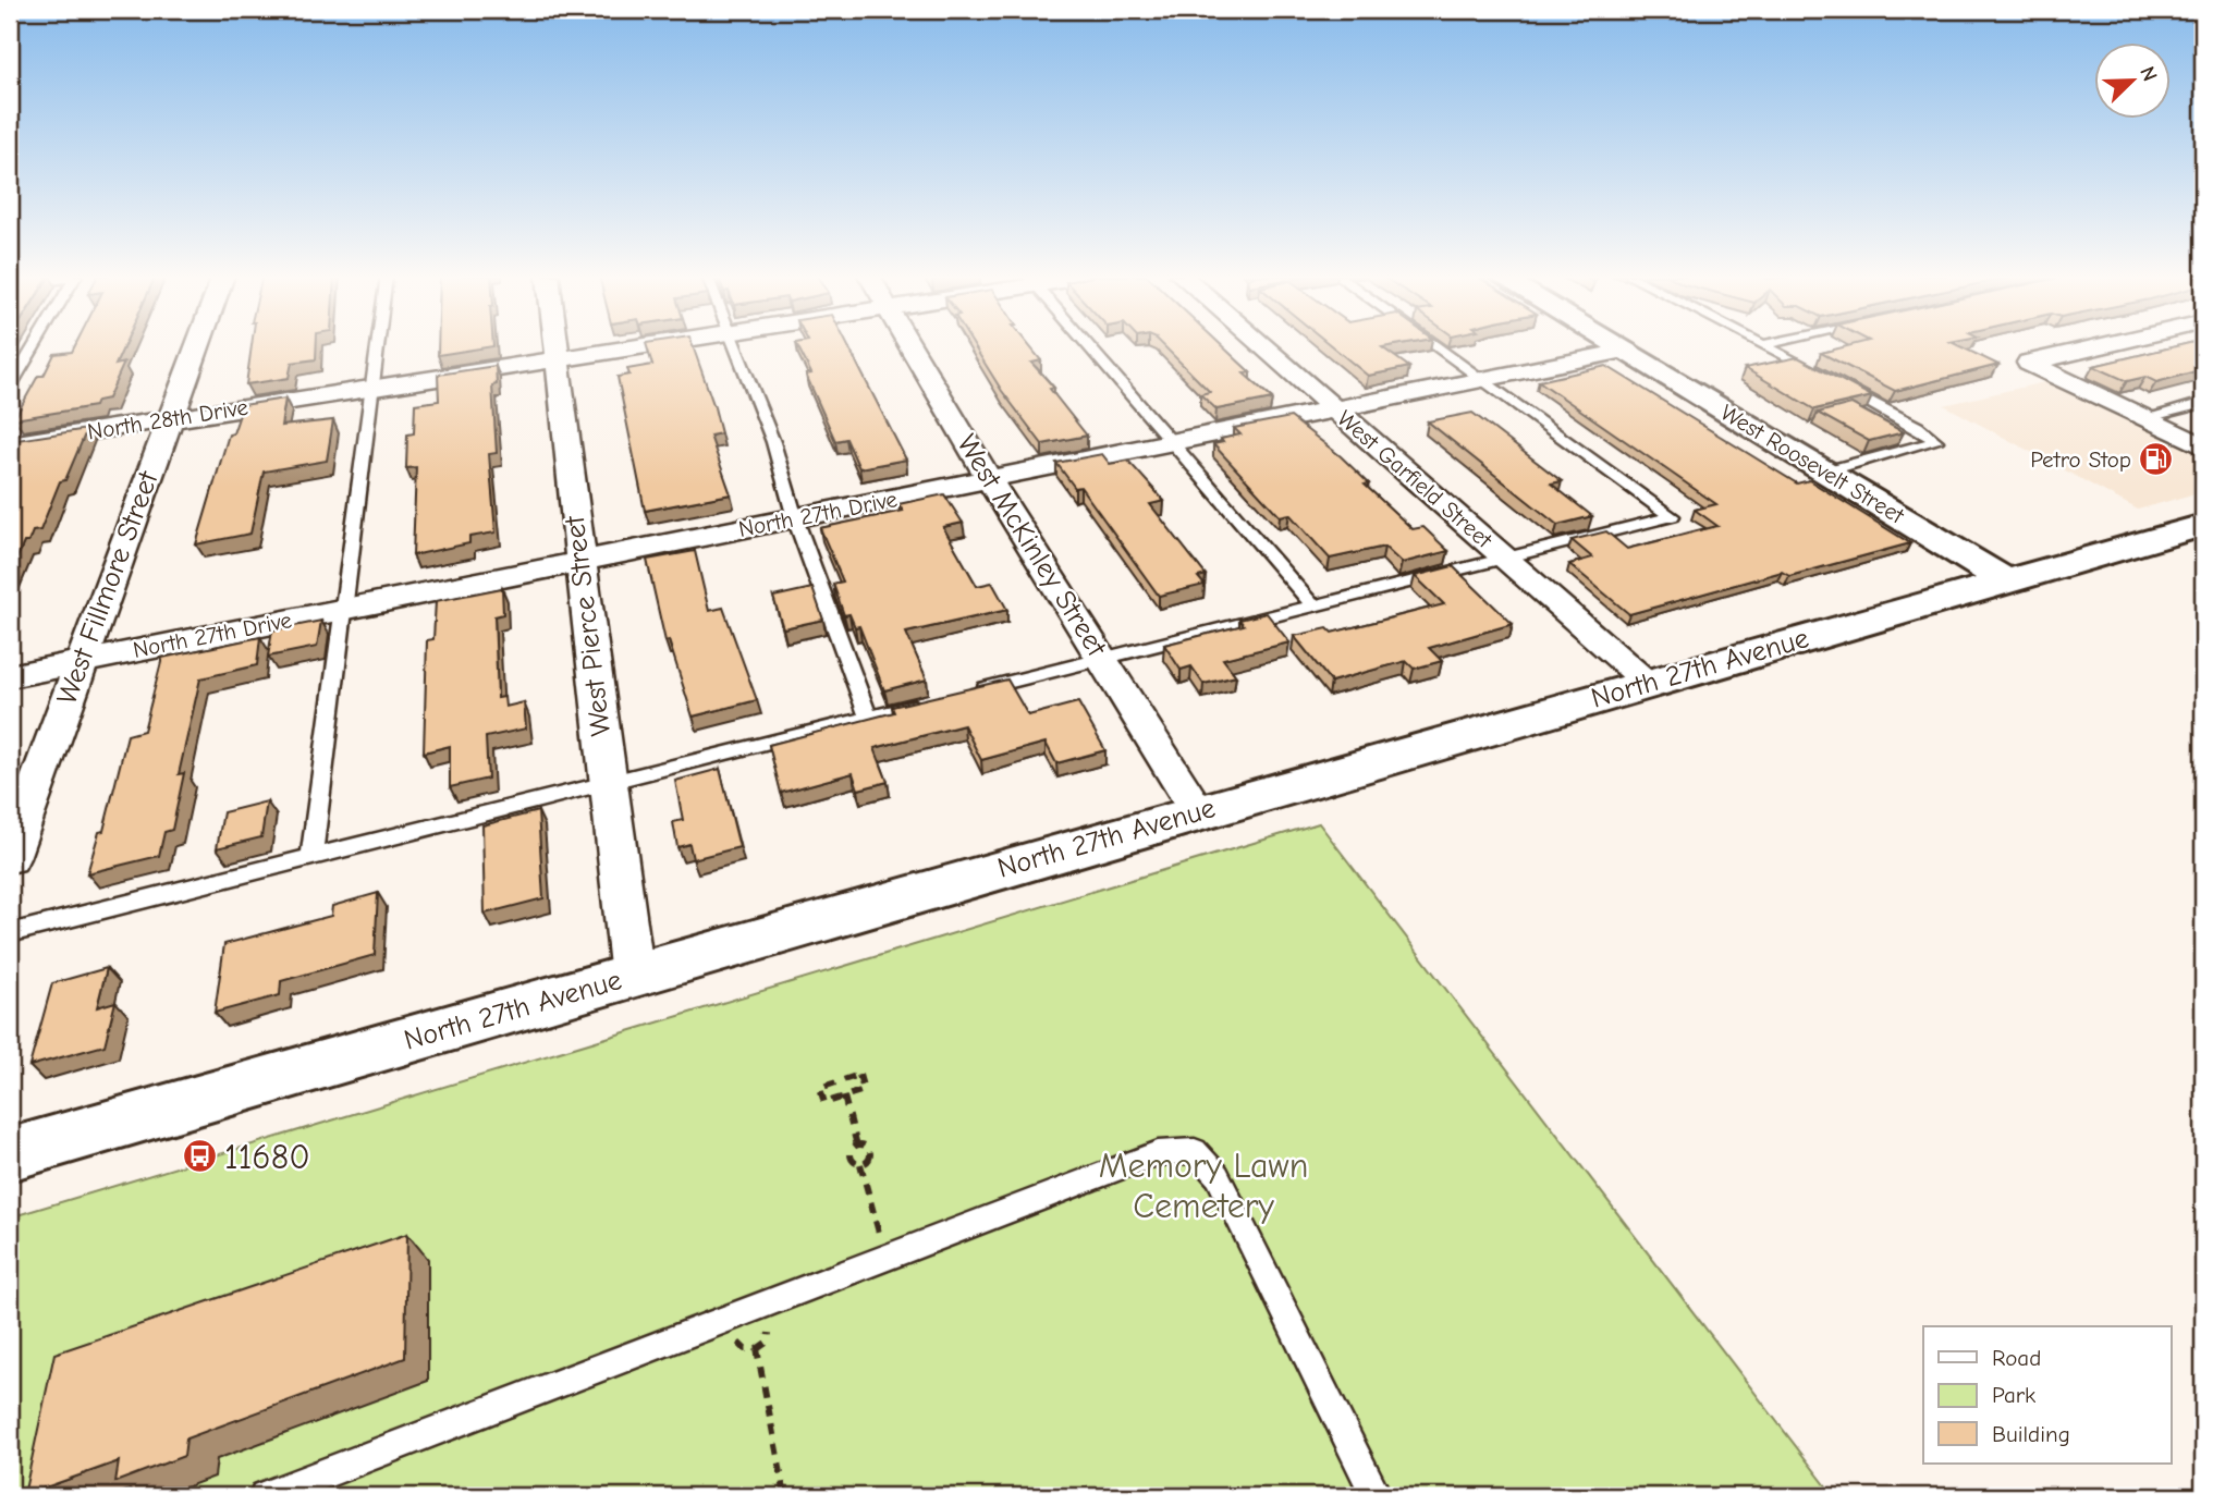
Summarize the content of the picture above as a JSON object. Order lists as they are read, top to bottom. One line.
{"streets":{"main road":["West Roosevelt Street","North 27th Avenue"],"street":["North 28th Drive","West Garfield Street","North 27th Drive","West McKinley Street","West Fillmore Street","West Pierce Street"]},"crossings":[["North 28th Drive","West Fillmore Street"],["North 28th Drive","West Pierce Street"],["West Roosevelt Street","North 27th Drive"],["West Roosevelt Street","North 27th Avenue"],["West Garfield Street","North 27th Drive"],["West Garfield Street","North 27th Avenue"],["North 27th Drive","West McKinley Street"],["North 27th Drive","West Fillmore Street"],["North 27th Drive","West Pierce Street"],["West McKinley Street","North 27th Avenue"],["West Pierce Street","North 27th Avenue"]],"parks":["Memory Lawn Cemetery"],"places":{"fuel station":["Petro Stop"],"bus stop":["11680"]},"legend":["Road","Park","Building"],"north":"top right"}
